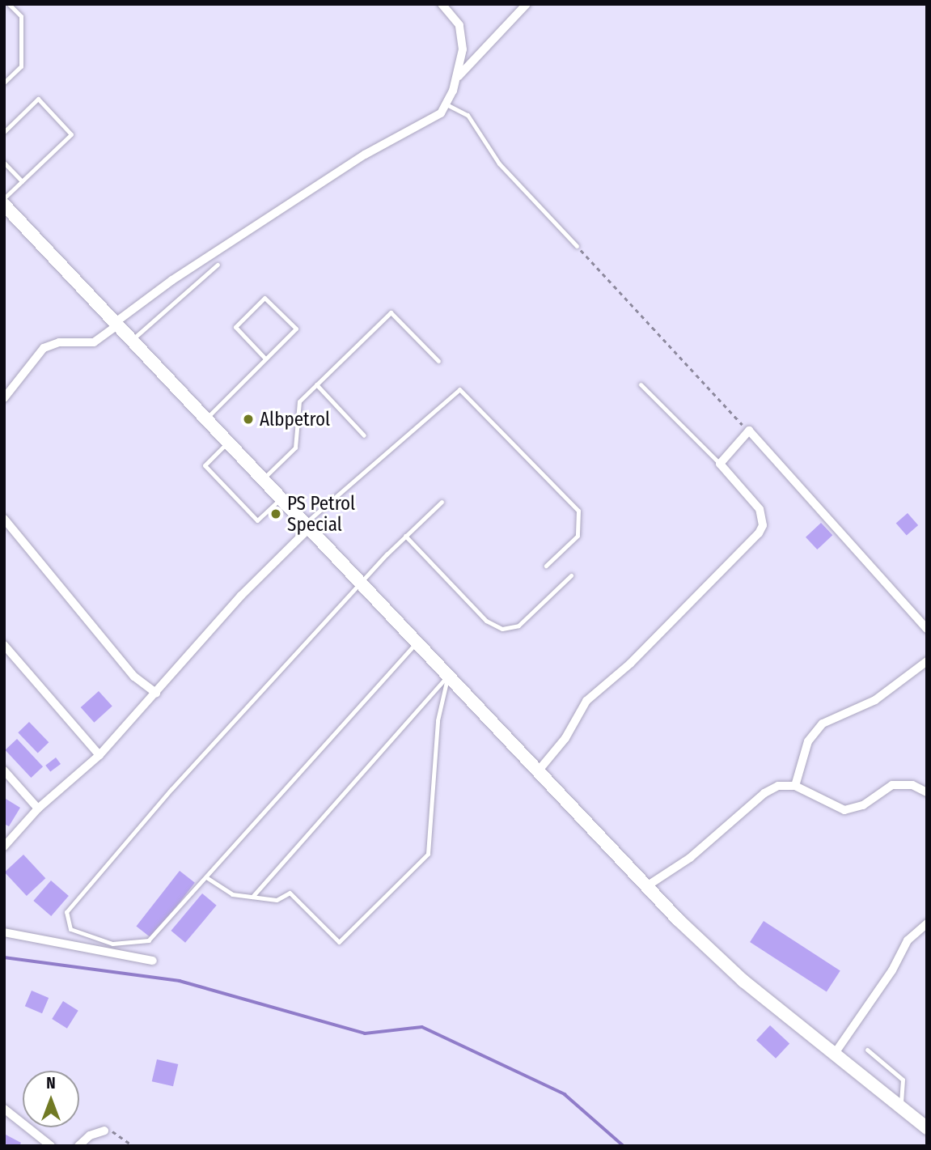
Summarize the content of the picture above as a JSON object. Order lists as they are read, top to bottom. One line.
{"places":["Albpetrol","PS Petrol Special"],"north":"top"}
